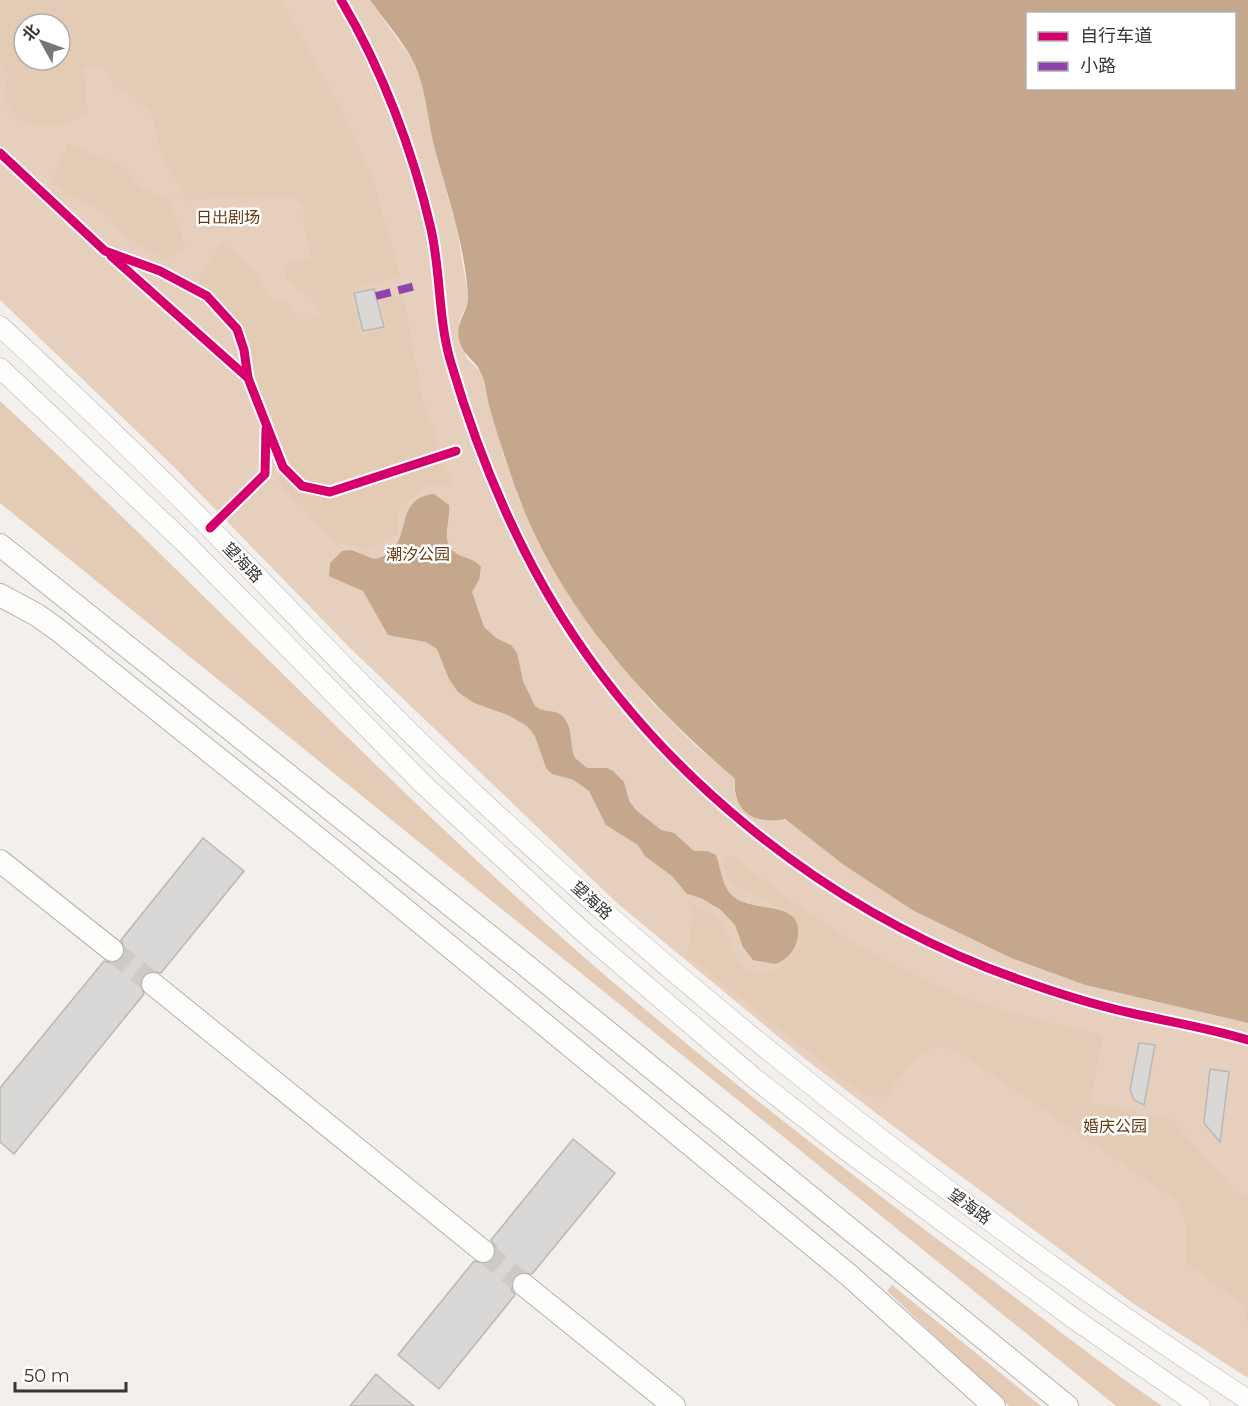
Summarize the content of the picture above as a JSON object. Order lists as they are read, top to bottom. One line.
{"streets":{"main road":["望海路"]},"parks":["日出剧场","潮汐公园","婚庆公园"],"legend":["自行车道","小路"],"scale_bar":"50 m","north":"top left"}
